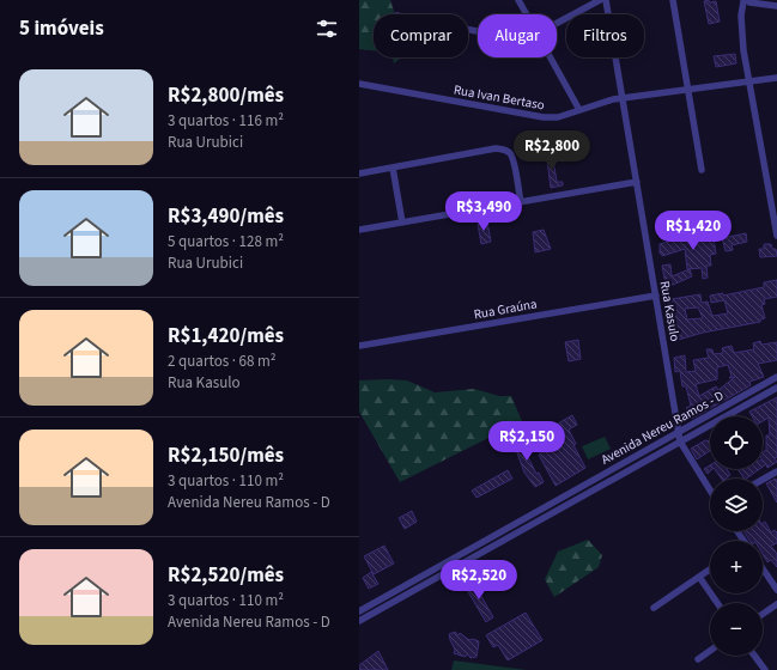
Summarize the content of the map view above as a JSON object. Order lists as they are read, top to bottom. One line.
{"streets":{"street":["Rua Ivan Bertaso","Rua Graúna","Rua Kasulo","Avenida Nereu Ramos - D"]},"crossings":[["Rua Ivan Bertaso","Rua Kasulo"],["Rua Graúna","Rua Kasulo"],["Rua Kasulo","Avenida Nereu Ramos - D"]],"page":{"heading":"5 imóveis","chip":["Comprar","Alugar","Filtros"],"list":[{"name":"R$2,800/mês","note":"3 quartos · 116 m² · Rua Urubici"},{"name":"R$3,490/mês","note":"5 quartos · 128 m² · Rua Urubici"},{"name":"R$1,420/mês","note":"2 quartos · 68 m² · Rua Kasulo"},{"name":"R$2,150/mês","note":"3 quartos · 110 m² · Avenida Nereu Ramos - D"},{"name":"R$2,520/mês","note":"3 quartos · 110 m² · Avenida Nereu Ramos - D"}],"price":["R$2,800","R$3,490","R$1,420","R$2,150","R$2,520"],"map_buttons":["+","−"]}}
